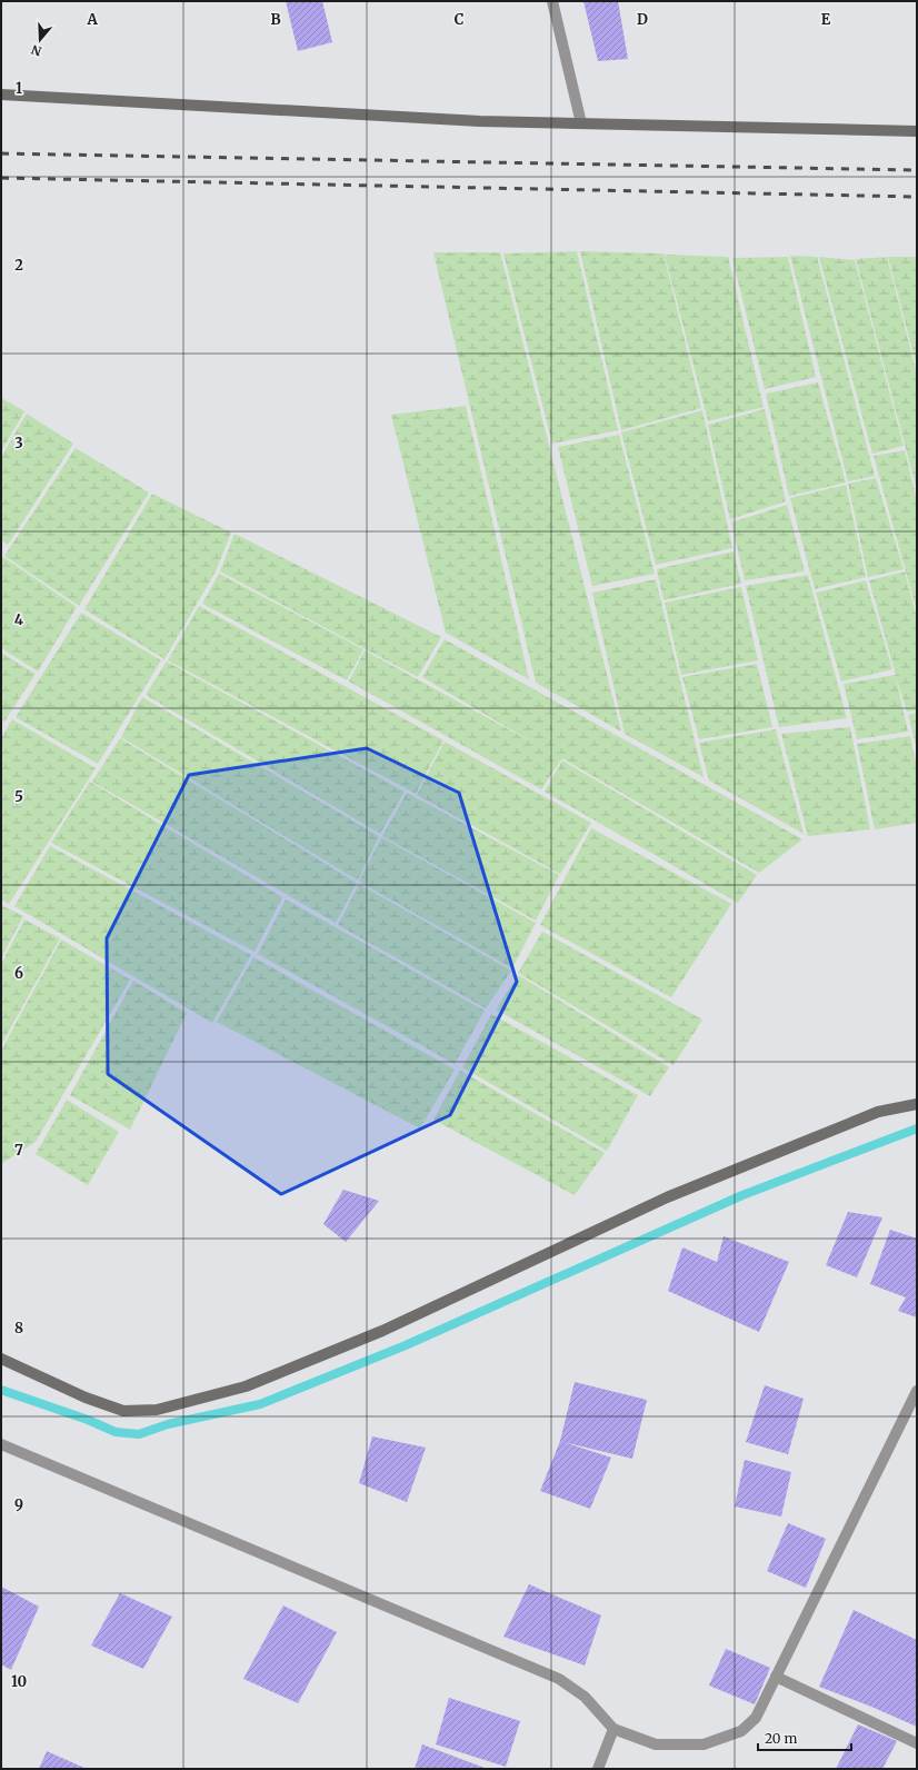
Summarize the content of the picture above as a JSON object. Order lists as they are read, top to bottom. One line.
{"scale_bar":"20 m","north":"bottom","grid":{"columns":["A","B","C","D","E"],"rows":["1","2","3","4","5","6","7","8","9","10"]}}
